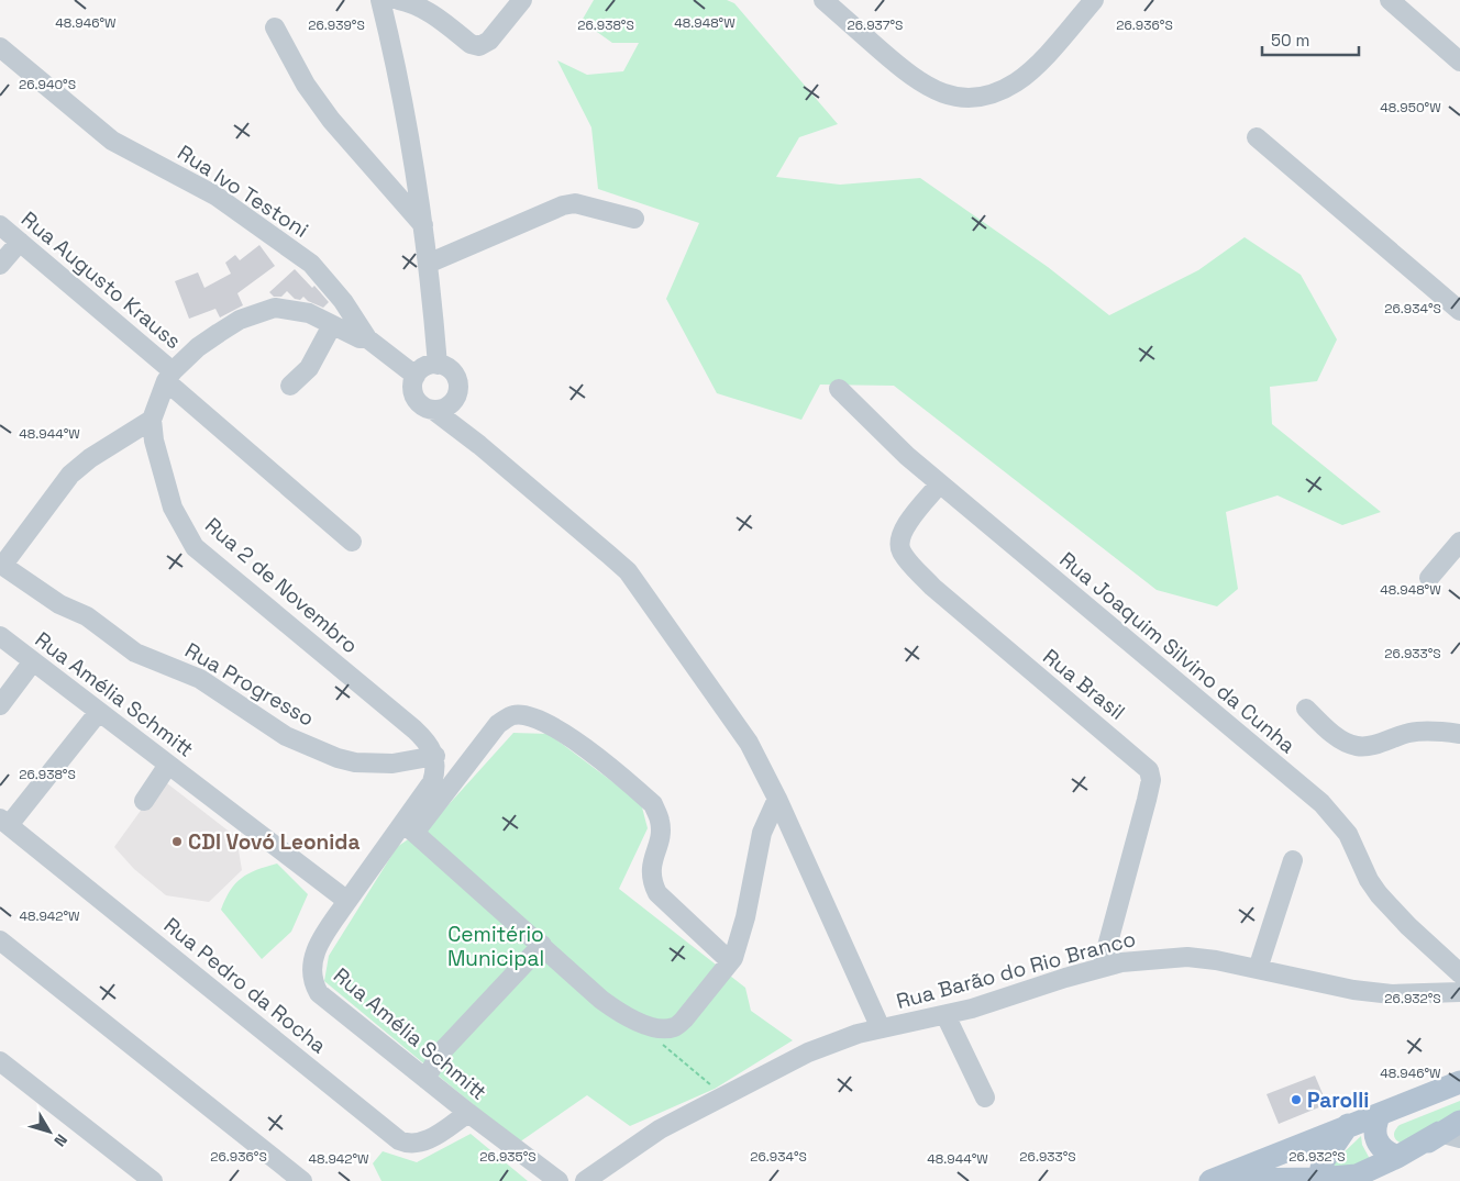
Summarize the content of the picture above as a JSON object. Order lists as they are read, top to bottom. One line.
{"streets":{"street":["Rua Ivo Testoni","Rua Augusto Krauss","Rua 2 de Novembro","Rua Joaquim Silvino da Cunha","Rua Progresso","Rua Brasil","Rua Amélia Schmitt","Rua Barão do Rio Branco","Rua Pedro da Rocha"]},"crossings":[["Rua Ivo Testoni","Rua 2 de Novembro"],["Rua Augusto Krauss","Rua 2 de Novembro"],["Rua 2 de Novembro","Rua Progresso"],["Rua Joaquim Silvino da Cunha","Rua Brasil"],["Rua Brasil","Rua Barão do Rio Branco"],["Rua Amélia Schmitt","Rua Pedro da Rocha"]],"parks":["Cemitério Municipal"],"places":["CDI Vovó Leonida","Parolli"],"scale_bar":"50 m","north":"bottom right","coordinates":["48.946°W","48.948°W","26.939°S","26.938°S","26.936°S","26.937°S","26.940°S","48.950°W","26.934°S","48.944°W","26.933°S","48.942°W","26.932°S","26.935°S"]}
